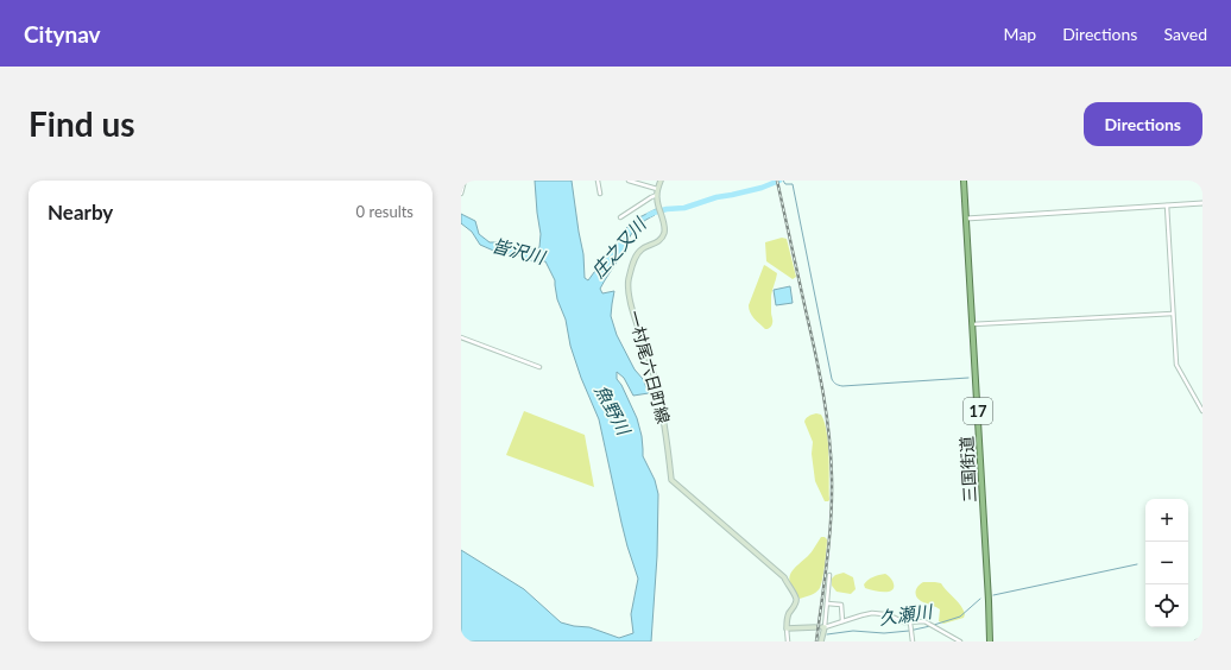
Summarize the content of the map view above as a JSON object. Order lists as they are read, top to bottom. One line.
{"streets":{"highway":["17","三国街道"],"main road":["一村尾六日町線"]},"water":["庄之又川","皆沢川","魚野川","久瀬川"],"page":{"header":"Citynav","nav":["Map","Directions","Saved"],"buttons":"Directions","title":"Find us","heading":["Nearby","0 results"],"map_buttons":["+","−"]}}
